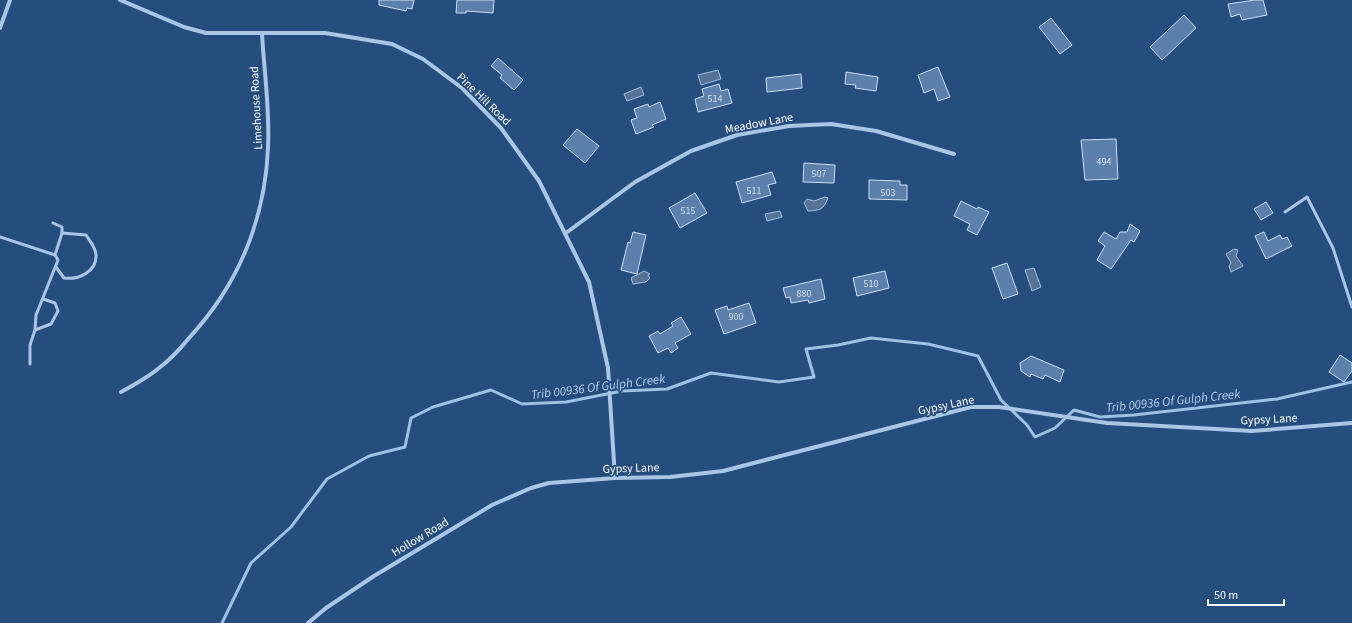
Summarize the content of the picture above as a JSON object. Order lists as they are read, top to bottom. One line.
{"streets":{"street":["Pine Hill Road","Limehouse Road","Meadow Lane","Gypsy Lane","Hollow Road"]},"crossings":[["Pine Hill Road","Limehouse Road"],["Pine Hill Road","Meadow Lane"],["Pine Hill Road","Gypsy Lane"],["Gypsy Lane","Hollow Road"]],"water":["Trib 00936 Of Gulph Creek"],"house_numbers":["514","494","507","511","503","515","510","880","900"],"scale_bar":"50 m"}
